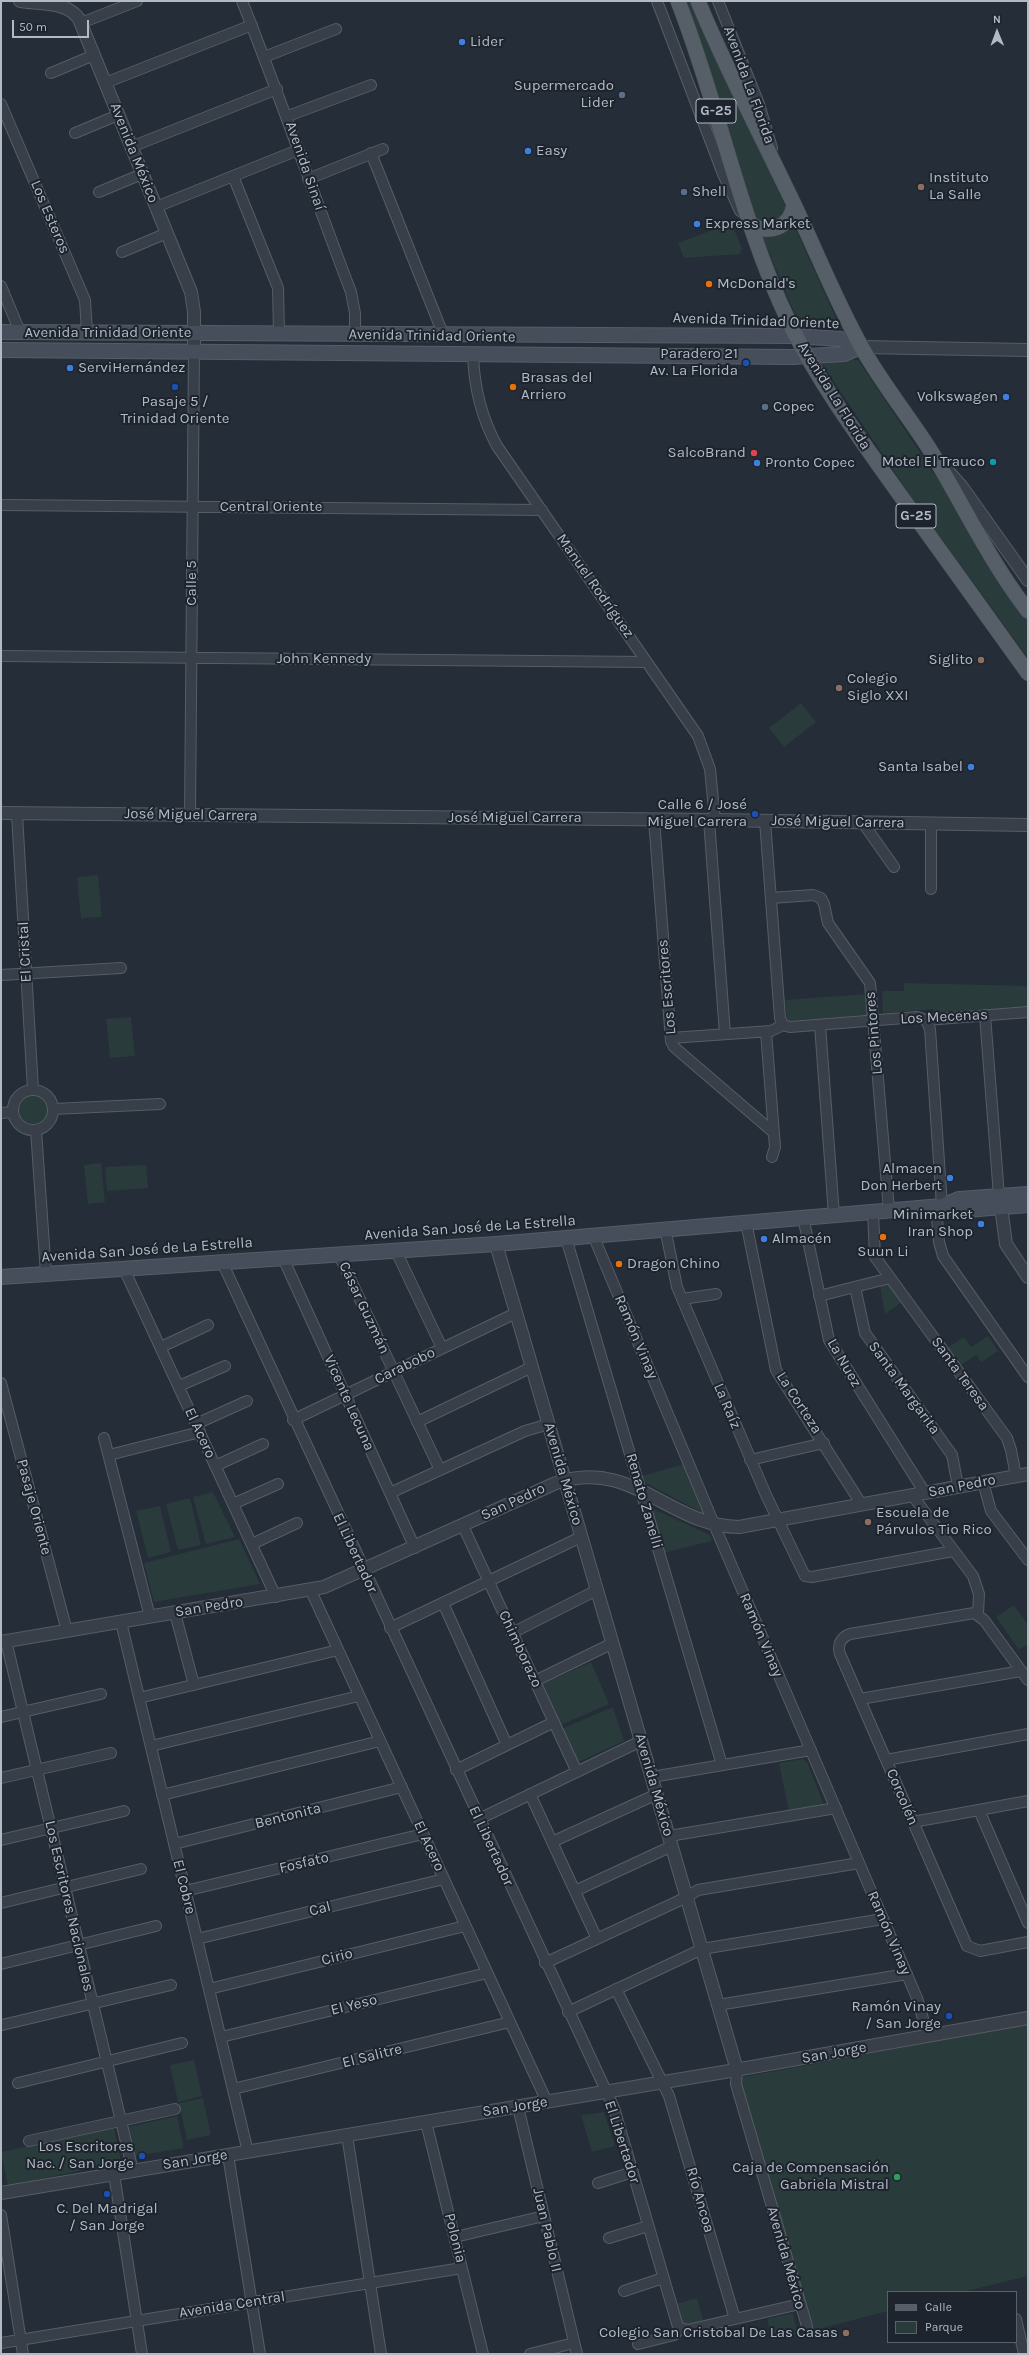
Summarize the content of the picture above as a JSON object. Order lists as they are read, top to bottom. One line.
{"streets":{"main road":["Avenida La Florida","G-25","Avenida Trinidad Oriente","Avenida San José de La Estrella"],"street":["Avenida México","Avenida Sinaí","Los Esteros","Central Oriente","Calle 5","Manuel Rodríguez","John Kennedy","José Miguel Carrera","El Cristal","Los Escritores","Los Mecenas","Los Pintores","Cásar Guzmán","Ramón Vinay","La Nuez","Carabobo","Santa Teresa","Santa Margarita","Vicente Lecuna","La Corteza","La Raíz","El Acero","San Pedro","Renato Zanelli","Pasaje Oriente","El Libertador","Chimborazo","Corcolén","Bentonita","Fosfato","El Cobre","Los Escritores Nacionales","Cal","Cirio","El Yeso","San Jorge","El Salitre","Río Ancoa","Juan Pablo II","Polonia","Avenida Central"]},"crossings":[["Avenida La Florida","G-25"],["Avenida La Florida","Avenida Trinidad Oriente"],["G-25","Avenida Trinidad Oriente"],["Avenida México","Avenida Trinidad Oriente"],["Avenida México","Calle 5"],["Avenida México","Avenida San José de La Estrella"],["Avenida México","Carabobo"],["Avenida México","San Pedro"],["Avenida México","San Jorge"],["Avenida Sinaí","Avenida Trinidad Oriente"],["Los Esteros","Avenida Trinidad Oriente"],["Avenida Trinidad Oriente","Calle 5"],["Avenida Trinidad Oriente","Manuel Rodríguez"],["Central Oriente","Calle 5"],["Central Oriente","Manuel Rodríguez"],["Calle 5","John Kennedy"],["Calle 5","José Miguel Carrera"],["Manuel Rodríguez","John Kennedy"],["Manuel Rodríguez","José Miguel Carrera"],["Manuel Rodríguez","Los Mecenas"],["José Miguel Carrera","El Cristal"],["José Miguel Carrera","Los Escritores"],["Los Escritores","Los Mecenas"],["Los Mecenas","Los Pintores"],["Los Pintores","Avenida San José de La Estrella"],["Avenida San José de La Estrella","Cásar Guzmán"],["Avenida San José de La Estrella","Ramón Vinay"],["Avenida San José de La Estrella","La Nuez"],["Avenida San José de La Estrella","Santa Teresa"],["Avenida San José de La Estrella","Vicente Lecuna"],["Avenida San José de La Estrella","La Corteza"],["Avenida San José de La Estrella","La Raíz"],["Avenida San José de La Estrella","El Acero"],["Avenida San José de La Estrella","Renato Zanelli"],["Avenida San José de La Estrella","El Libertador"],["Cásar Guzmán","Carabobo"],["Ramón Vinay","San Pedro"],["Ramón Vinay","San Jorge"],["La Nuez","San Pedro"],["Carabobo","Vicente Lecuna"],["Carabobo","El Libertador"],["Santa Teresa","San Pedro"],["Santa Margarita","San Pedro"],["Vicente Lecuna","San Pedro"],["La Corteza","San Pedro"],["La Raíz","San Pedro"],["El Acero","San Pedro"],["El Acero","Bentonita"],["El Acero","Fosfato"],["El Acero","Cal"],["El Acero","Cirio"],["El Acero","El Yeso"],["El Acero","San Jorge"],["El Acero","El Salitre"],["San Pedro","Renato Zanelli"],["San Pedro","Pasaje Oriente"],["San Pedro","El Libertador"],["San Pedro","Chimborazo"],["San Pedro","El Cobre"],["San Pedro","Los Escritores Nacionales"],["El Libertador","San Jorge"],["Bentonita","El Cobre"],["Fosfato","El Cobre"],["El Cobre","Cal"],["El Cobre","Cirio"],["El Cobre","El Yeso"],["El Cobre","San Jorge"],["El Cobre","El Salitre"],["Los Escritores Nacionales","San Jorge"],["San Jorge","Río Ancoa"],["San Jorge","Juan Pablo II"],["San Jorge","Polonia"],["Polonia","Avenida Central"]],"places":["Lider","Supermercado Lider","Easy","Instituto La Salle","Shell","Express Market","McDonald's","Paradero 21 Av. La Florida","ServiHernández","Pasaje 5 / Trinidad Oriente","Brasas del Arriero","Volkswagen","Copec","SalcoBrand","Motel El Trauco","Pronto Copec","Siglito","Colegio Siglo XXI","Santa Isabel","Calle 6 / José Miguel Carrera","Almacen Don Herbert","Minimarket Iran Shop","Suun Li","Almacén","Dragon Chino","Escuela de Párvulos Tio Rico","Ramón Vinay / San Jorge","Los Escritores Nac. / San Jorge","Caja de Compensación Gabriela Mistral","C. Del Madrigal / San Jorge","Colegio San Cristobal De Las Casas"],"legend":["Calle","Parque"],"scale_bar":"50 m","north":"top"}
